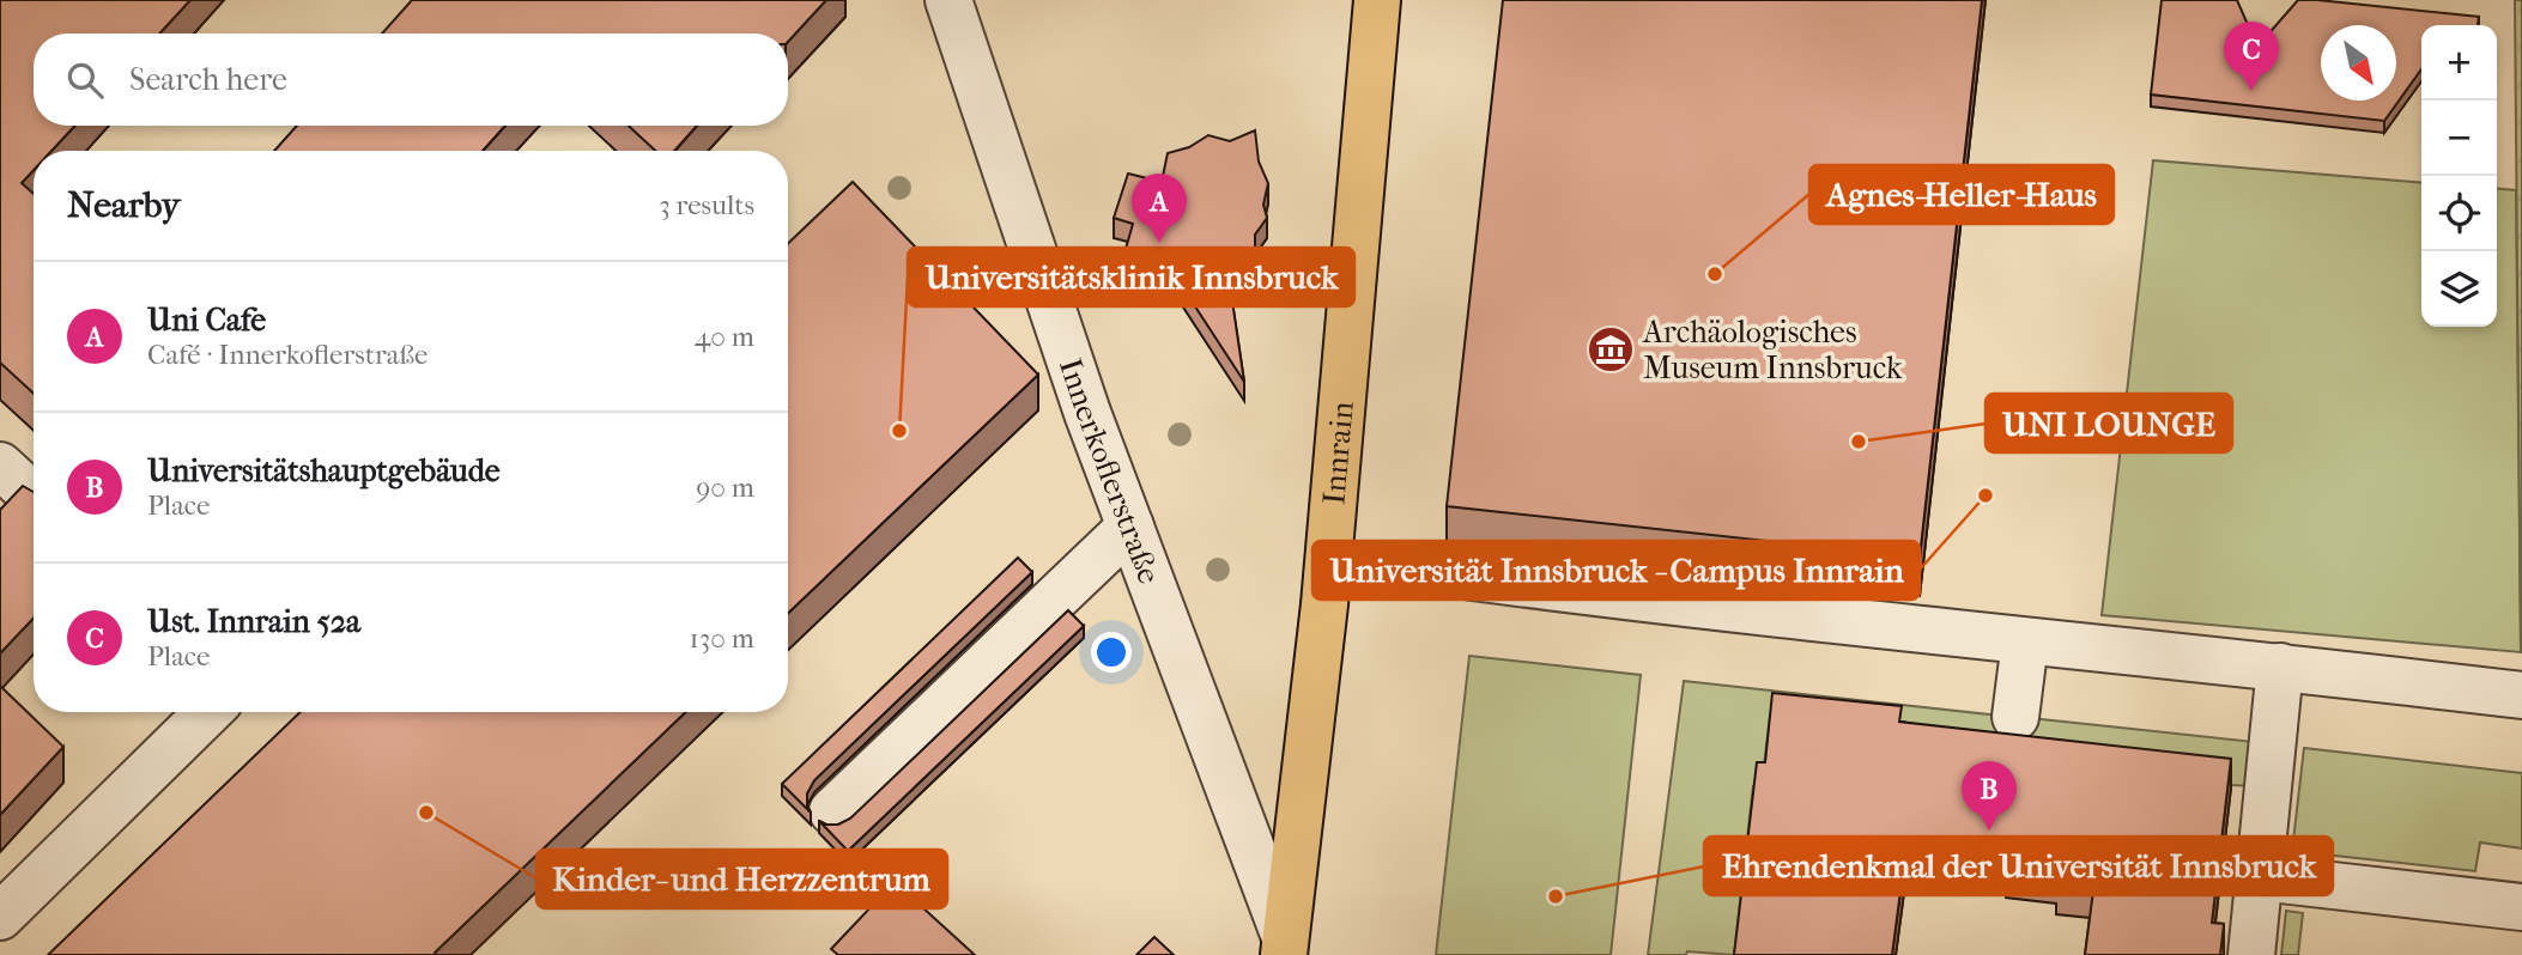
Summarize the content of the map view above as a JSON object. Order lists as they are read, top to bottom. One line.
{"streets":{"main road":["Innrain"],"street":["Innerkoflerstraße"]},"crossings":[["Innrain","Innerkoflerstraße"]],"places":{"other":["Agnes-Heller-Haus","Universitätsklinik Innsbruck","UNI LOUNGE","Universität Innsbruck - Campus Innrain","Kinder- und Herzzentrum","Ehrendenkmal der Universität Innsbruck"],"museum":["Archäologisches Museum Innsbruck"]},"north":"bottom right","page":{"pins":["C","A","B"],"map_buttons":["+","−"],"search":"Search here","heading":["Nearby","3 results"],"list":[{"mark":"A","name":"Uni Cafe","note":"Café · Innerkoflerstraße","value":"40 m"},{"mark":"B","name":"Universitätshauptgebäude","note":"Place","value":"90 m"},{"mark":"C","name":"Ust. Innrain 52a","note":"Place","value":"130 m"}]}}
